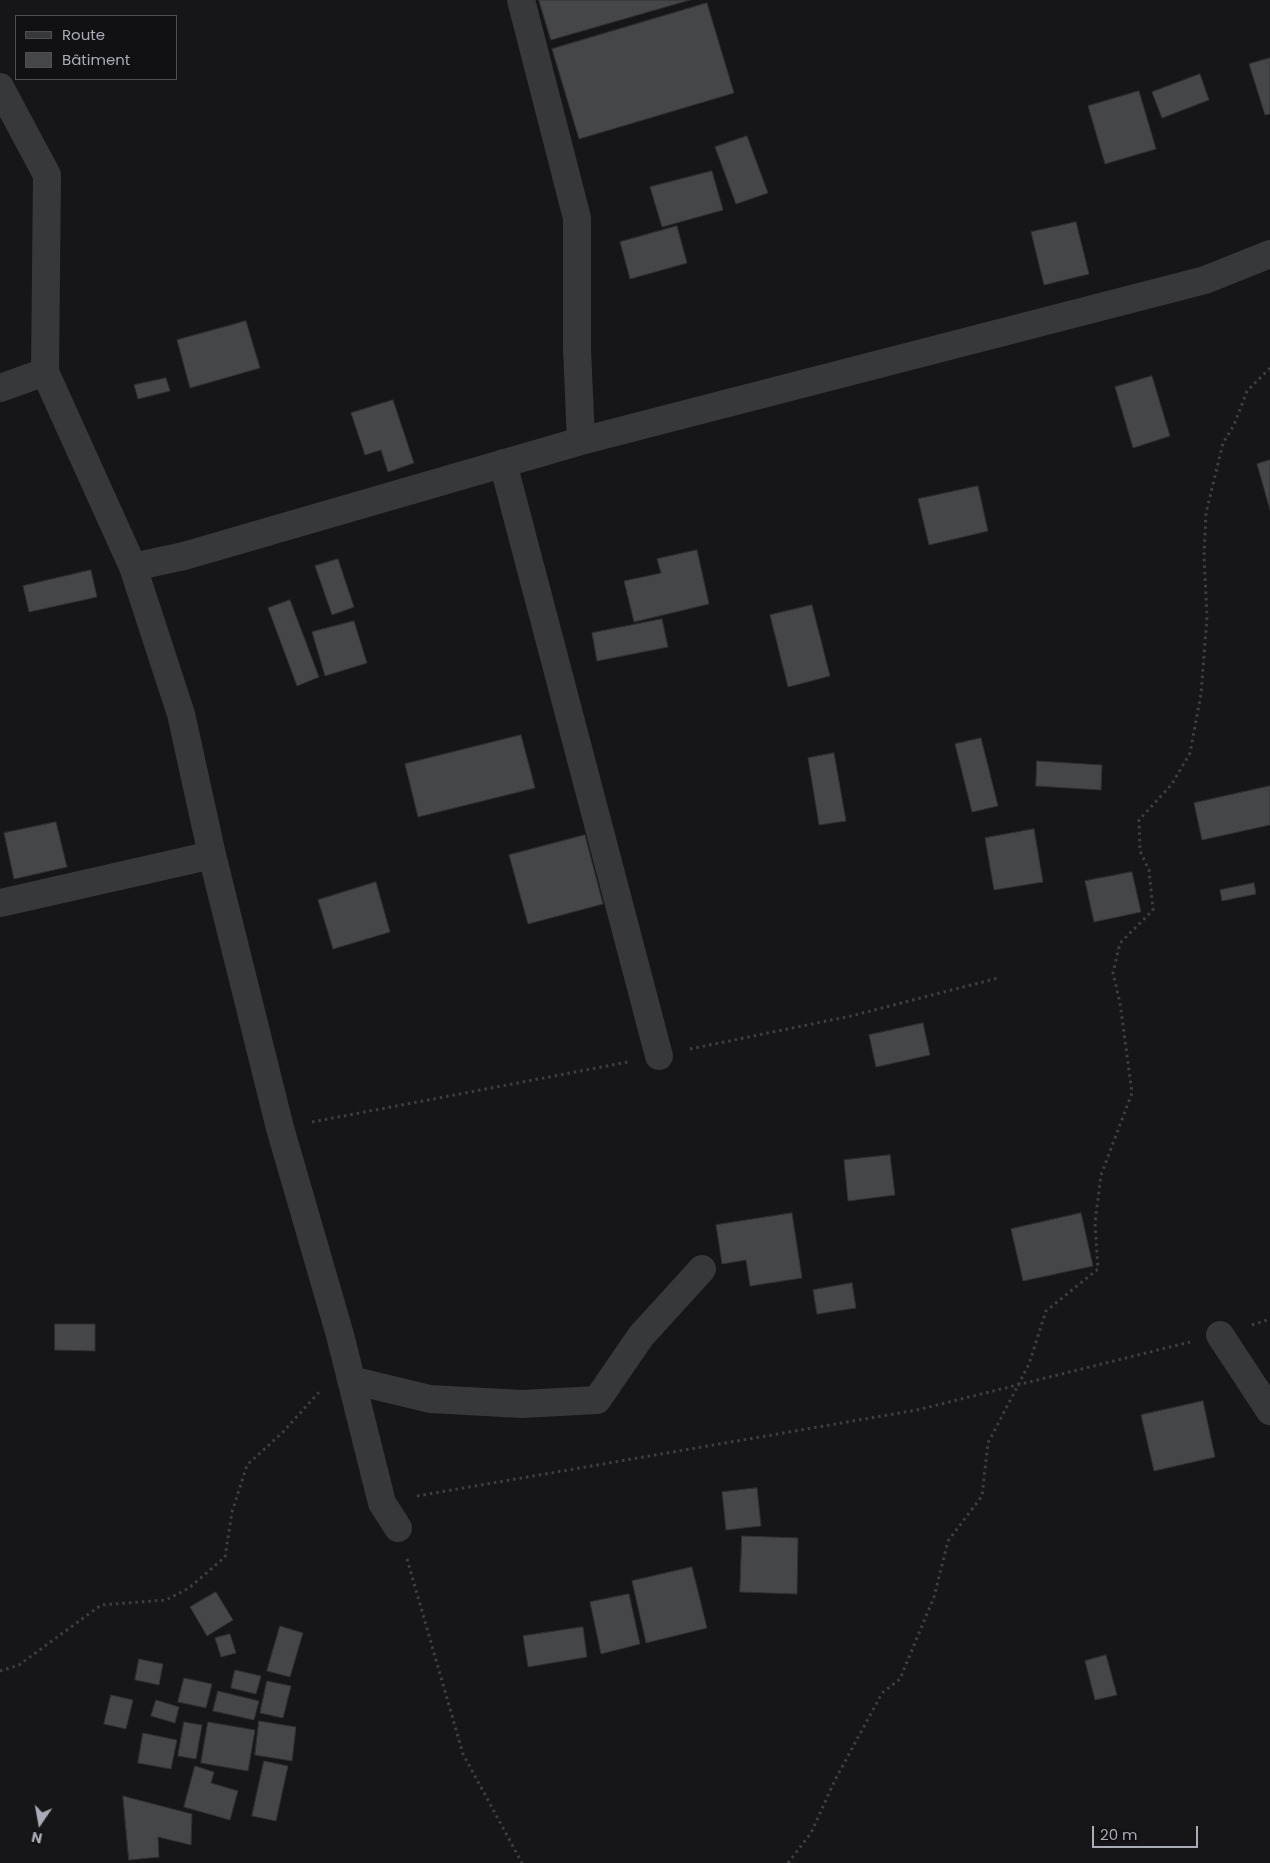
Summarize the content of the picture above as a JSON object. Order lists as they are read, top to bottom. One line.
{"legend":["Route","Bâtiment"],"scale_bar":"20 m","north":"bottom"}
